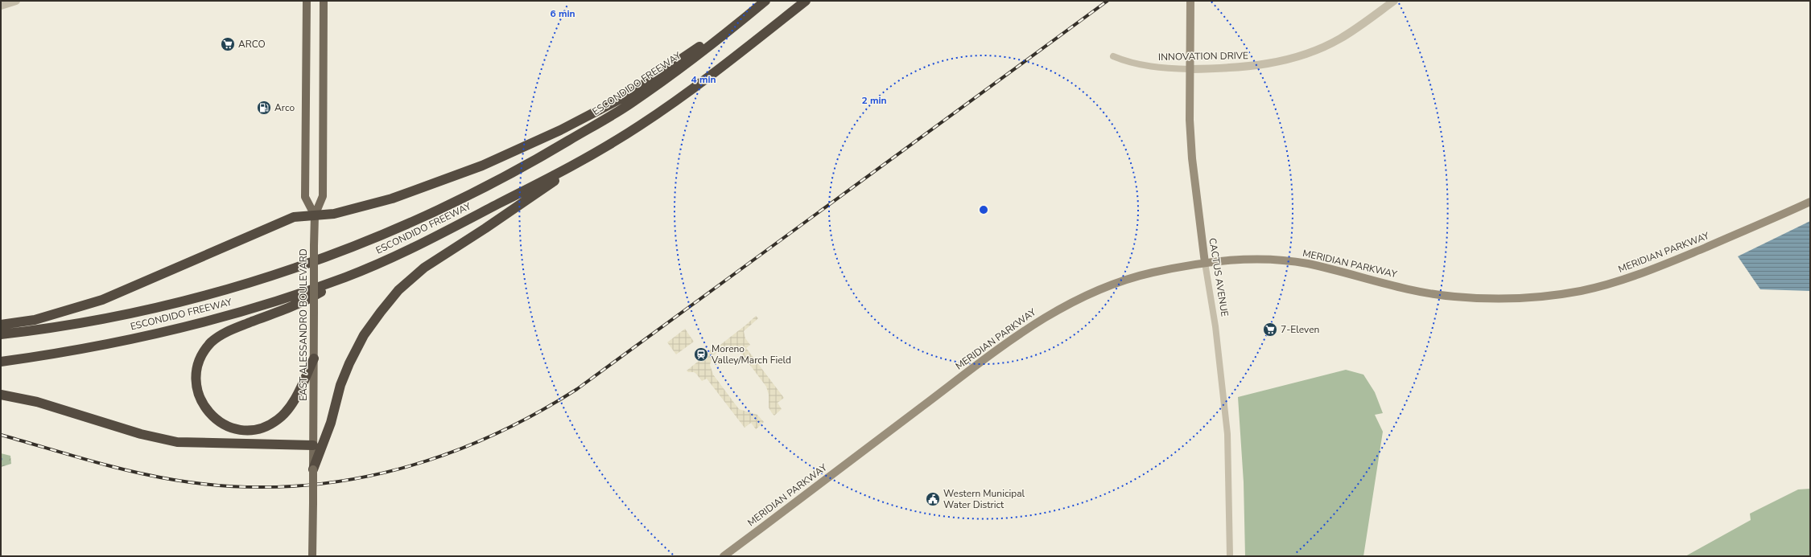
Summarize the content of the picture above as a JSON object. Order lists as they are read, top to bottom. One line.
{"streets":{"highway":["ESCONDIDO FREEWAY"],"main road":["MERIDIAN PARKWAY","CACTUS AVENUE","EAST ALESSANDRO BOULEVARD"],"street":["INNOVATION DRIVE"]},"crossings":[["INNOVATION DRIVE","CACTUS AVENUE"],["MERIDIAN PARKWAY","CACTUS AVENUE"]],"places":{"supermarket":["ARCO","7-Eleven"],"fuel station":["Arco"],"station":["Moreno Valley/March Field"],"public building":["Western Municipal Water District"]},"rings":["6 min","4 min","2 min"]}
